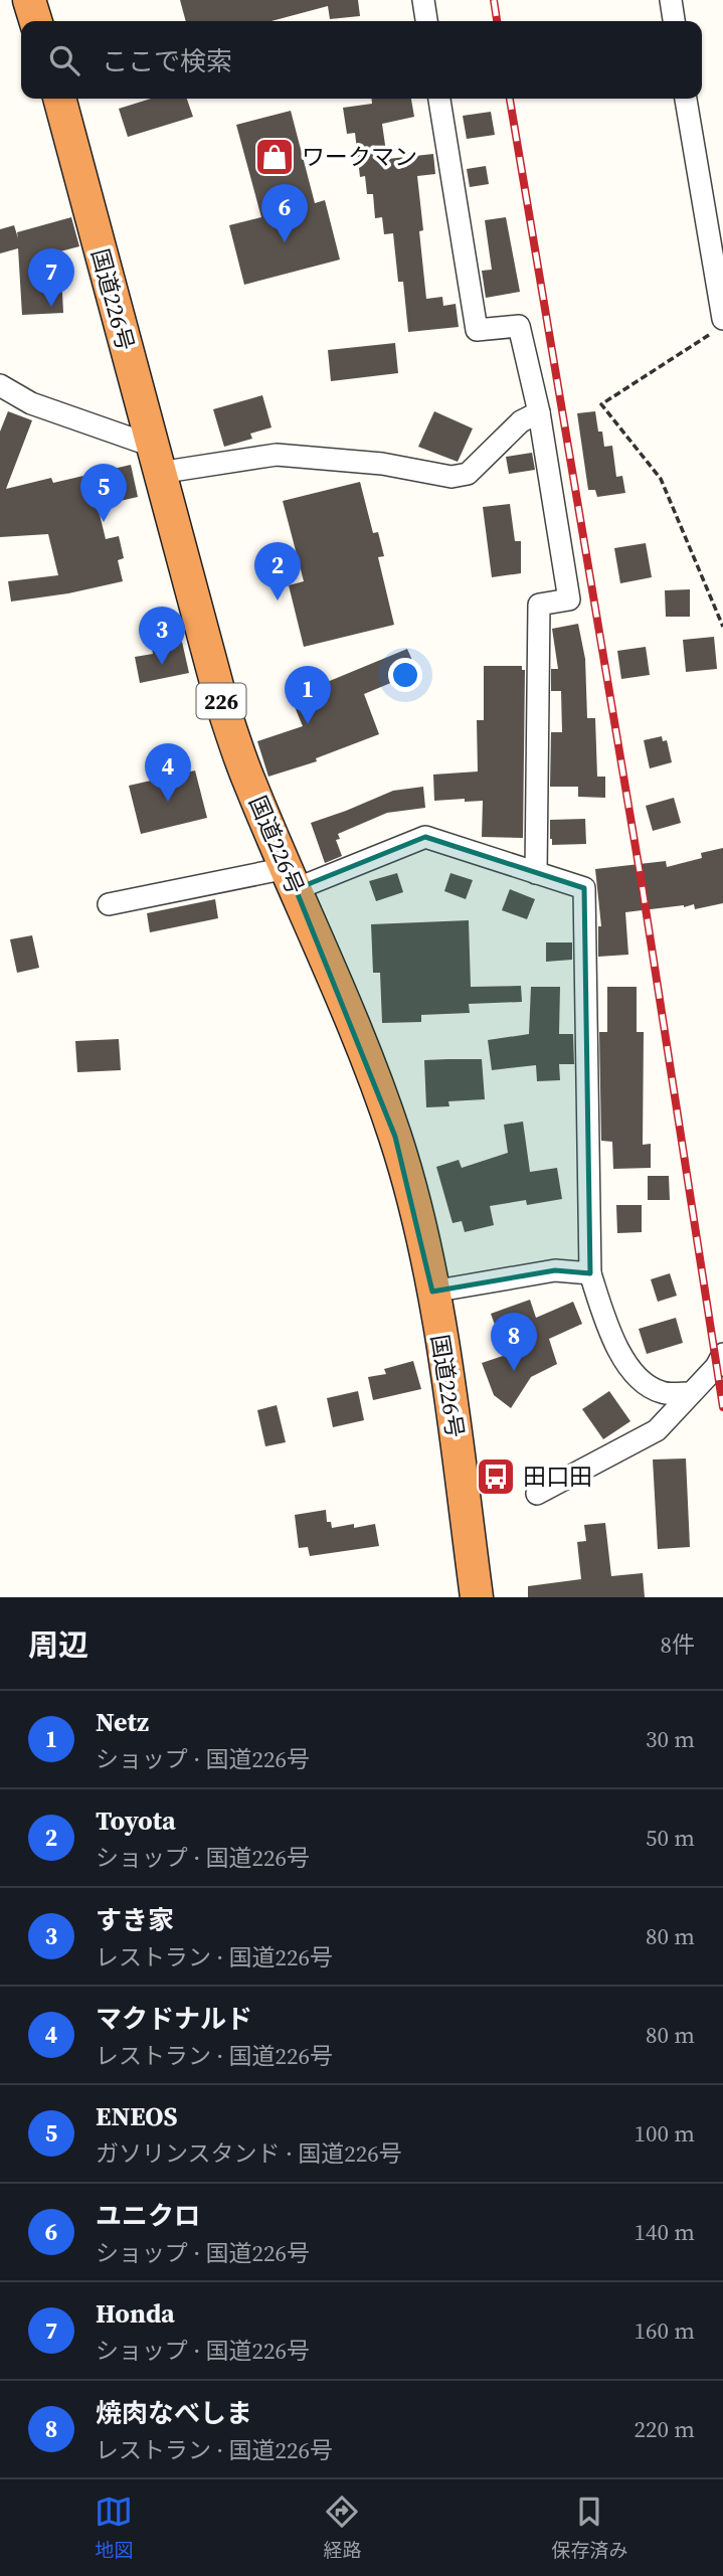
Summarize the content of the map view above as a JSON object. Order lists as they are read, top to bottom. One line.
{"streets":{"highway":["国道226号","226"]},"places":{"shop":["ワークマン"],"bus stop":["田口田"]},"page":{"search":"ここで検索","pins":["6","7","5","2","3","1","4","8"],"heading":["周辺","8件"],"list":[{"mark":"1","name":"Netz","note":"ショップ · 国道226号","value":"30 m"},{"mark":"2","name":"Toyota","note":"ショップ · 国道226号","value":"50 m"},{"mark":"3","name":"すき家","note":"レストラン · 国道226号","value":"80 m"},{"mark":"4","name":"マクドナルド","note":"レストラン · 国道226号","value":"80 m"},{"mark":"5","name":"ENEOS","note":"ガソリンスタンド · 国道226号","value":"100 m"},{"mark":"6","name":"ユニクロ","note":"ショップ · 国道226号","value":"140 m"},{"mark":"7","name":"Honda","note":"ショップ · 国道226号","value":"160 m"},{"mark":"8","name":"焼肉なべしま","note":"レストラン · 国道226号","value":"220 m"}],"nav":["地図","経路","保存済み"]}}
